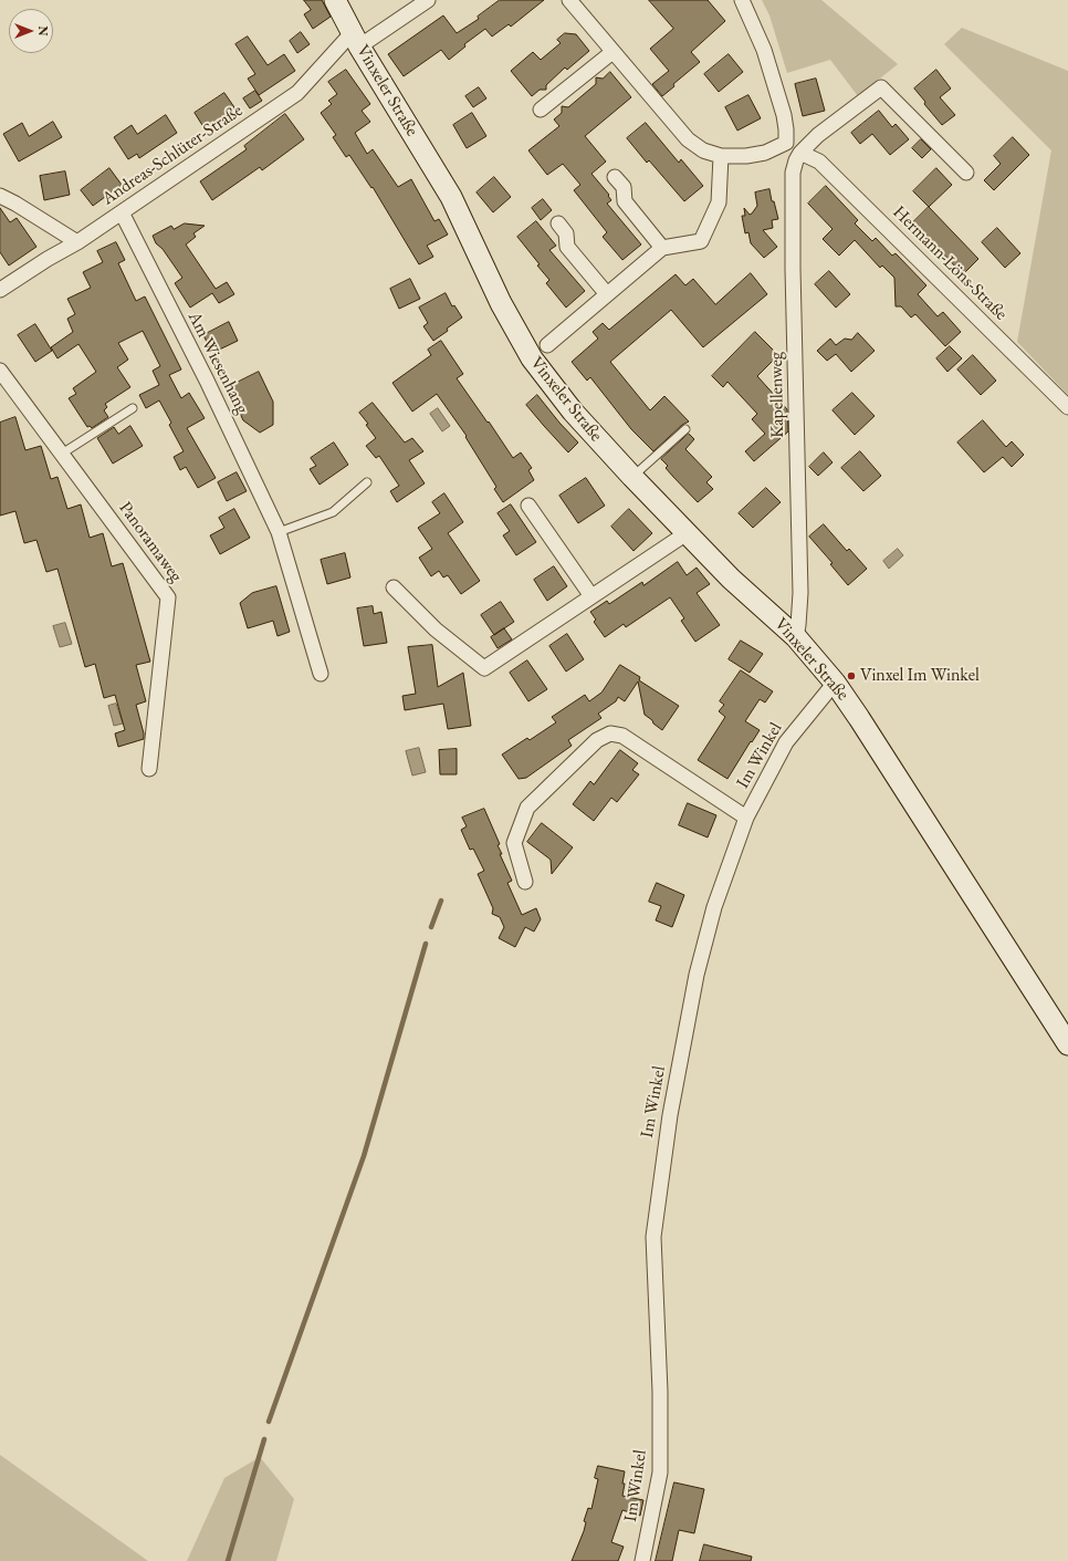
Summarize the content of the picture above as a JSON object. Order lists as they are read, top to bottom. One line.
{"streets":{"main road":["Vinxeler Straße"],"street":["Andreas-Schlüter-Straße","Hermann-Löns-Straße","Am Wiesenhang","Kapellenweg","Panoramaweg","Im Winkel"]},"crossings":[["Vinxeler Straße","Andreas-Schlüter-Straße"],["Vinxeler Straße","Kapellenweg"],["Vinxeler Straße","Im Winkel"],["Andreas-Schlüter-Straße","Am Wiesenhang"],["Hermann-Löns-Straße","Kapellenweg"]],"places":["Vinxel Im Winkel"],"north":"right"}
